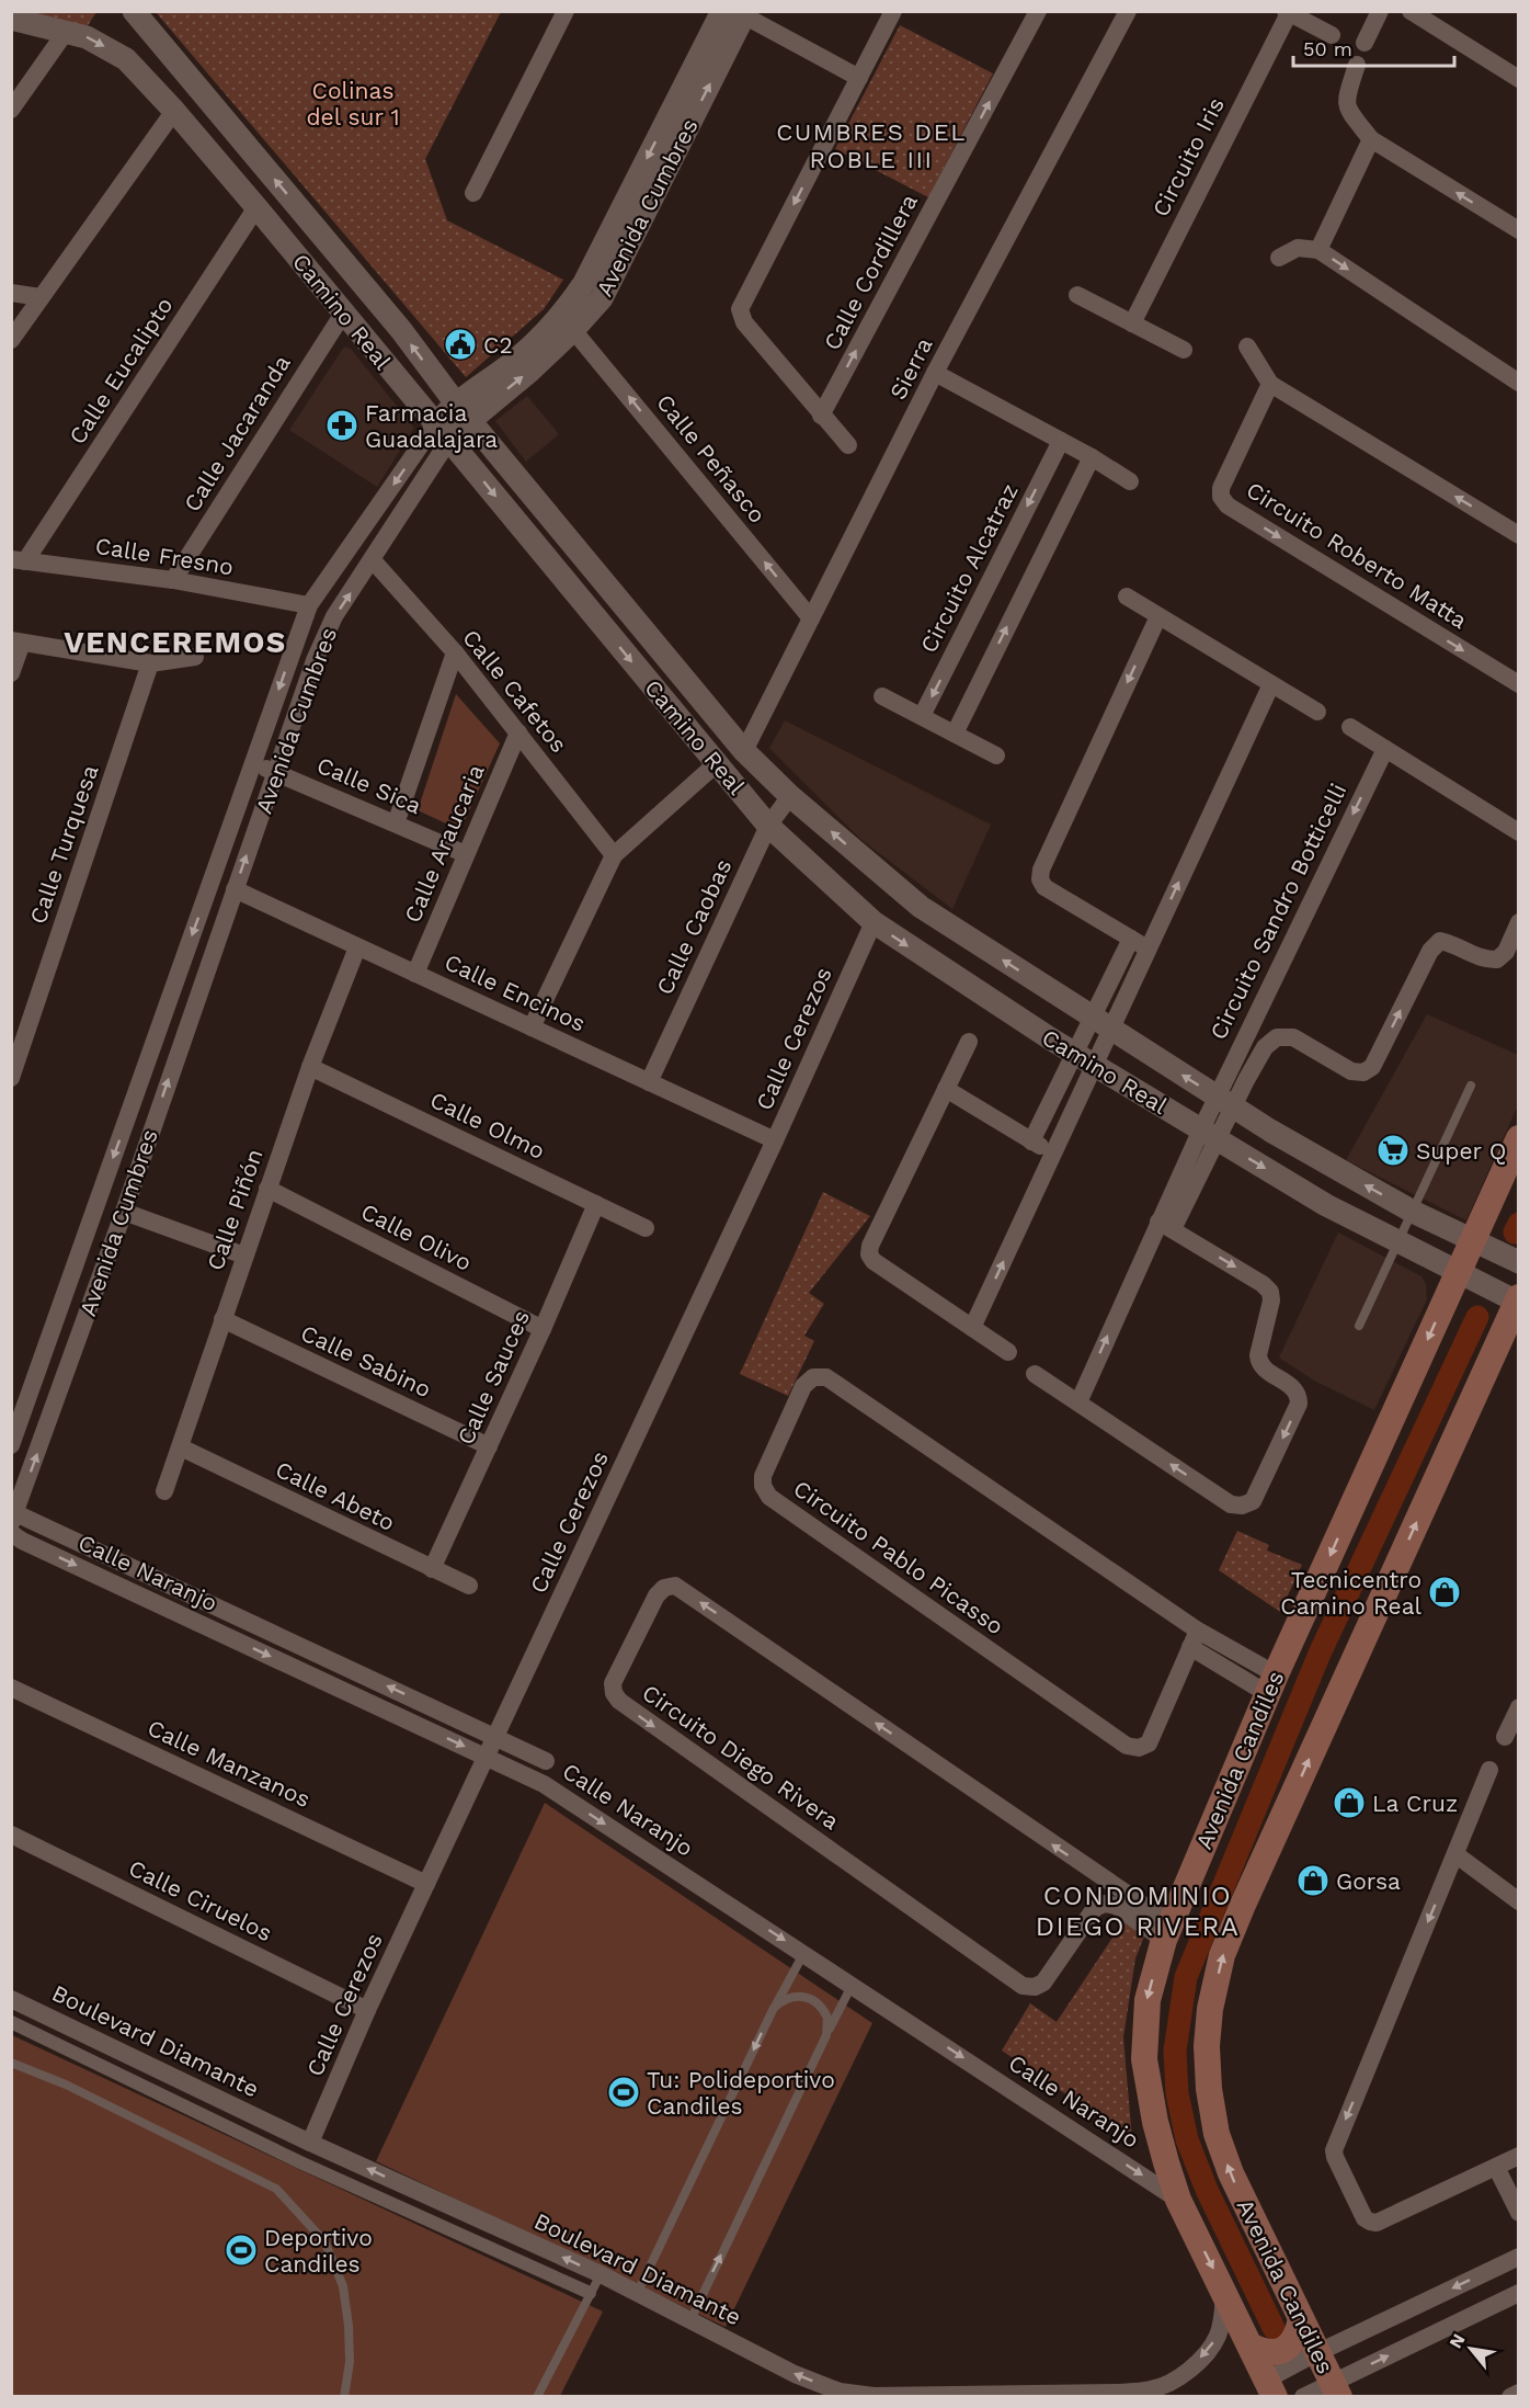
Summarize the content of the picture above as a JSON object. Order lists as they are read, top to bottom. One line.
{"streets":{"main road":["Avenida Candiles"],"street":["Circuito Iris","Avenida Cumbres","Calle Cordillera","Camino Real","Sierra","Calle Eucalipto","Calle Jacaranda","Calle Peñasco","Circuito Roberto Matta","Calle Fresno","Circuito Alcatraz","Calle Cafetos","Calle Sica","Calle Araucaria","Calle Turquesa","Circuito Sandro Botticelli","Calle Caobas","Calle Encinos","Calle Cerezos","Calle Olmo","Calle Piñón","Calle Olivo","Calle Sabino","Calle Sauces","Calle Abeto","Circuito Pablo Picasso","Calle Naranjo","Circuito Diego Rivera","Calle Manzanos","Calle Ciruelos","Boulevard Diamante"]},"crossings":[["Avenida Cumbres","Camino Real"],["Avenida Cumbres","Calle Peñasco"],["Avenida Cumbres","Calle Fresno"],["Avenida Cumbres","Calle Cafetos"],["Avenida Cumbres","Calle Sica"],["Avenida Cumbres","Calle Encinos"],["Avenida Cumbres","Calle Naranjo"],["Camino Real","Sierra"],["Camino Real","Calle Eucalipto"],["Camino Real","Calle Jacaranda"],["Camino Real","Circuito Sandro Botticelli"],["Camino Real","Calle Caobas"],["Camino Real","Calle Cerezos"],["Camino Real","Avenida Candiles"],["Sierra","Calle Peñasco"],["Calle Eucalipto","Calle Fresno"],["Calle Jacaranda","Calle Fresno"],["Calle Cafetos","Calle Araucaria"],["Calle Sica","Calle Araucaria"],["Calle Araucaria","Calle Encinos"],["Calle Caobas","Calle Encinos"],["Calle Encinos","Calle Cerezos"],["Calle Encinos","Calle Piñón"],["Calle Cerezos","Calle Naranjo"],["Calle Cerezos","Calle Manzanos"],["Calle Cerezos","Calle Ciruelos"],["Calle Cerezos","Boulevard Diamante"],["Calle Olmo","Calle Piñón"],["Calle Olmo","Calle Sauces"],["Calle Piñón","Calle Olivo"],["Calle Piñón","Calle Sabino"],["Calle Piñón","Calle Abeto"],["Calle Olivo","Calle Sauces"],["Calle Sabino","Calle Sauces"],["Calle Sauces","Calle Abeto"],["Circuito Pablo Picasso","Avenida Candiles"],["Calle Naranjo","Avenida Candiles"],["Circuito Diego Rivera","Avenida Candiles"],["Avenida Candiles","Boulevard Diamante"]],"one_way":["Calle Cordillera","Calle Peñasco"],"districts":["CUMBRES DEL ROBLE III","VENCEREMOS","CONDOMINIO DIEGO RIVERA"],"parks":["Colinas del sur 1"],"places":{"public building":["C2"],"pharmacy":["Farmacia Guadalajara"],"supermarket":["Super Q"],"shop":["Tecnicentro Camino Real","La Cruz","Gorsa"],"sports":["Tu: Polideportivo Candiles","Deportivo Candiles"]},"scale_bar":"50 m","north":"top left"}
